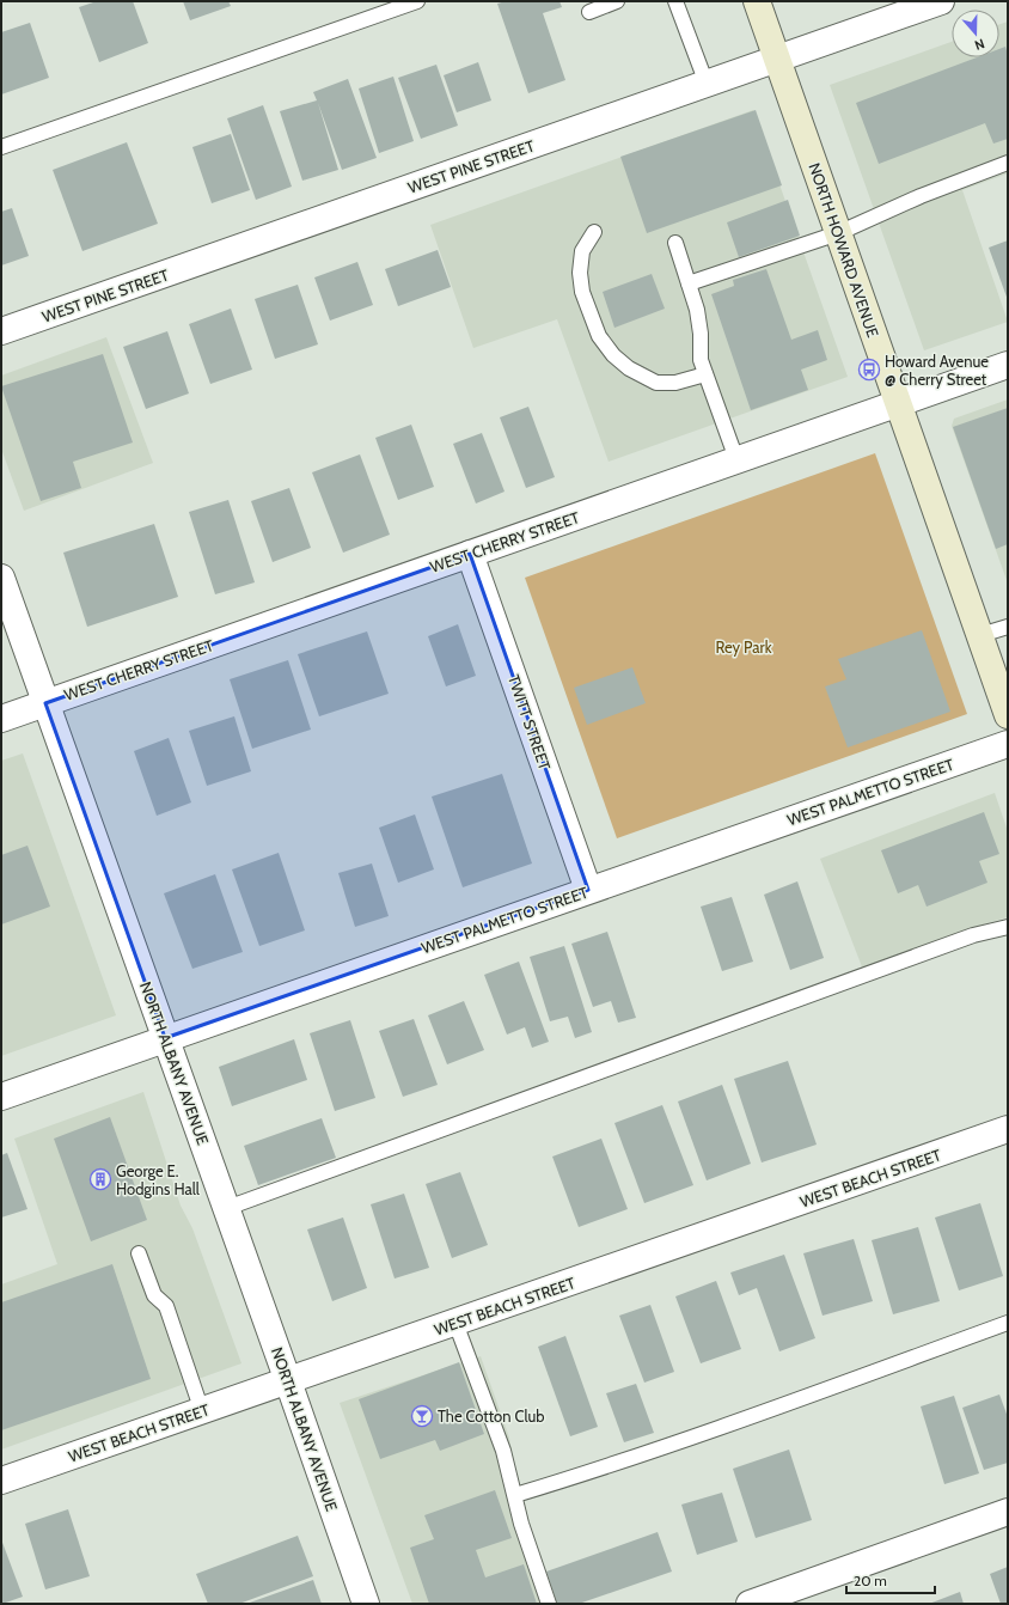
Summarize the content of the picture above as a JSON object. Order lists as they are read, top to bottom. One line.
{"streets":{"main road":["NORTH HOWARD AVENUE"],"street":["WEST PINE STREET","WEST CHERRY STREET","TWITT STREET","WEST PALMETTO STREET","NORTH ALBANY AVENUE","WEST BEACH STREET"]},"crossings":[["WEST PINE STREET","NORTH HOWARD AVENUE"],["NORTH HOWARD AVENUE","WEST CHERRY STREET"],["WEST CHERRY STREET","TWITT STREET"],["WEST CHERRY STREET","NORTH ALBANY AVENUE"],["TWITT STREET","WEST PALMETTO STREET"],["WEST PALMETTO STREET","NORTH ALBANY AVENUE"],["NORTH ALBANY AVENUE","WEST BEACH STREET"]],"parks":["Rey Park"],"places":{"bus stop":["Howard Avenue @ Cherry Street"],"building":["George E. Hodgins Hall"],"bar":["The Cotton Club"]},"scale_bar":"20 m","north":"bottom"}
